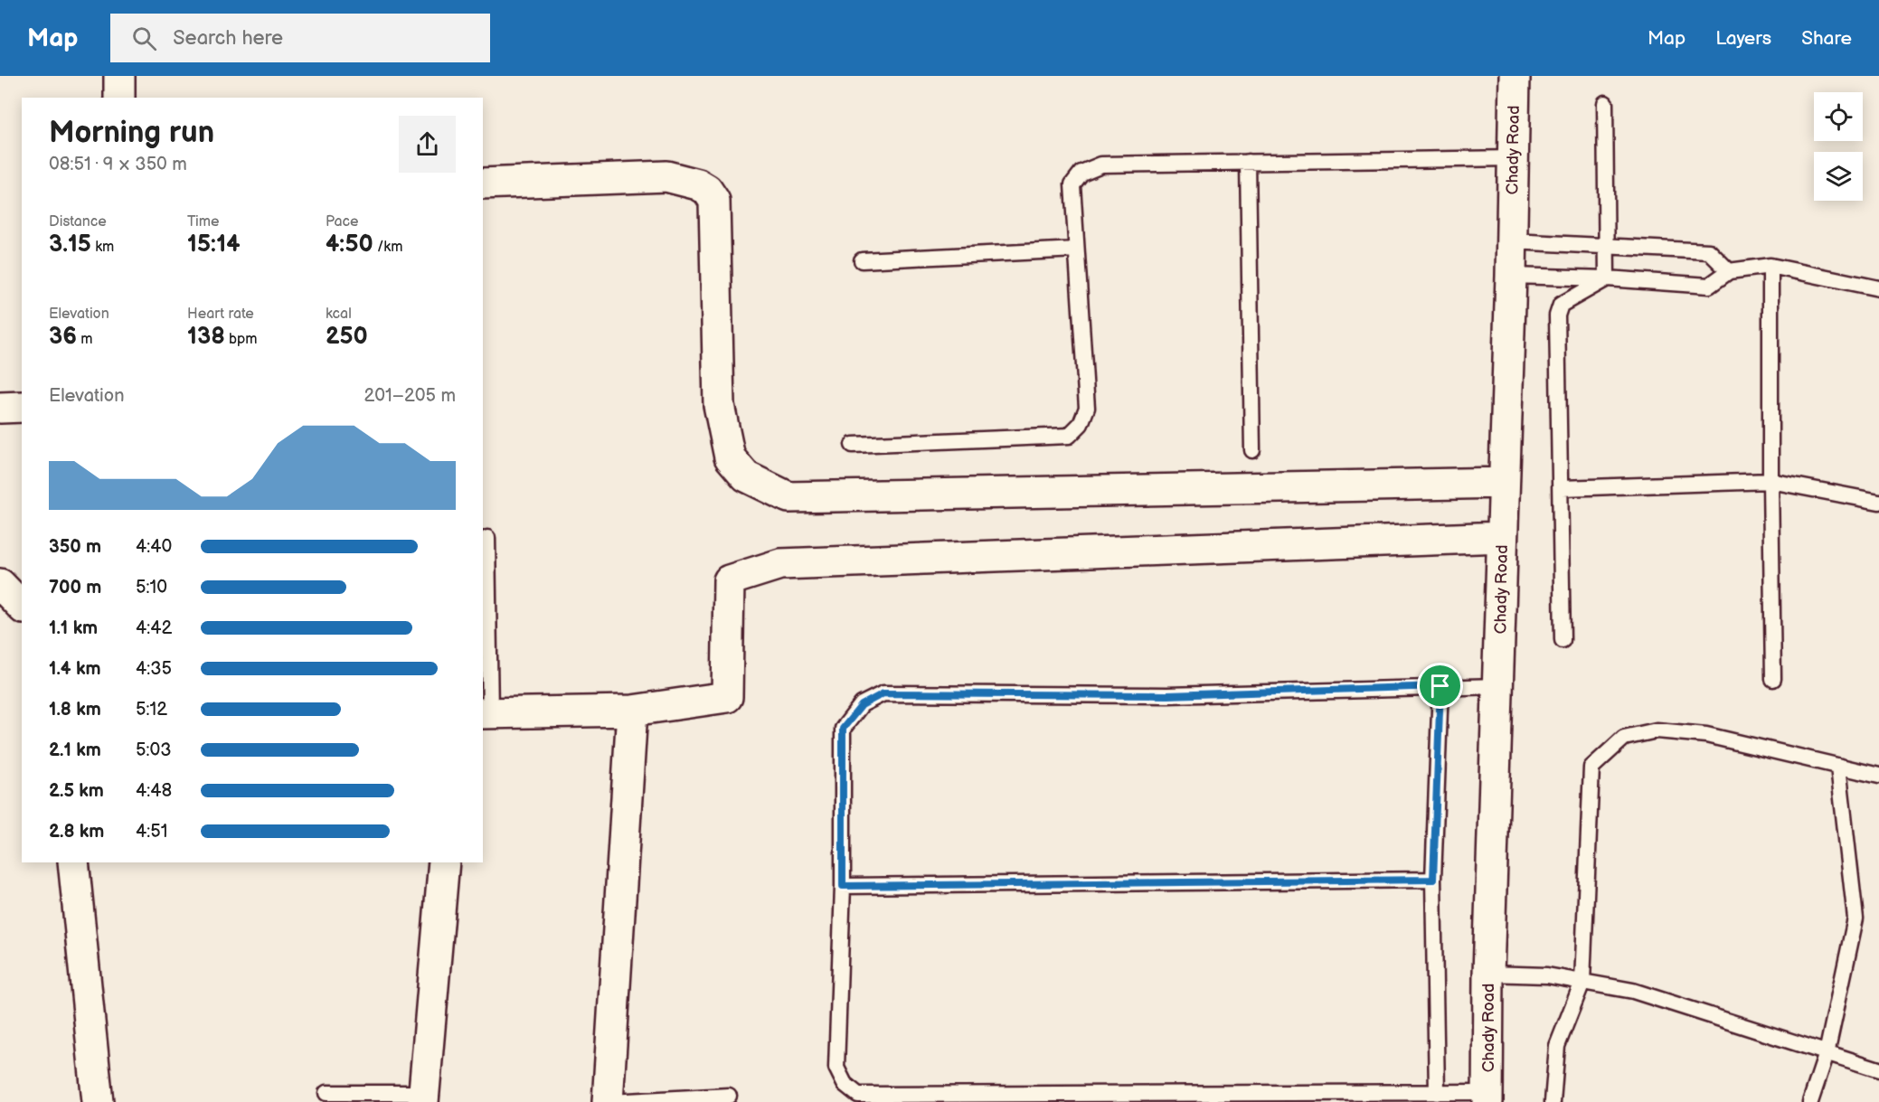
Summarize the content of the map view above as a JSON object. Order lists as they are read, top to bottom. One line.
{"streets":{"street":["Chady Road"]},"page":{"header":"Map","search":"Search here","nav":["Map","Layers","Share"],"heading":["Morning run","08:51 · 9 × 350 m"],"stats":[["Distance","3.15 km"],["Time","15:14"],["Pace","4:50 /km"],["Elevation","36 m"],["Heart rate","138 bpm"],["kcal","250"]],"chart":["Elevation","201–205 m"],"list":[{"name":"350 m","note":"4:40"},{"name":"700 m","note":"5:10"},{"name":"1.1 km","note":"4:42"},{"name":"1.4 km","note":"4:35"},{"name":"1.8 km","note":"5:12"},{"name":"2.1 km","note":"5:03"},{"name":"2.5 km","note":"4:48"},{"name":"2.8 km","note":"4:51"}]}}
